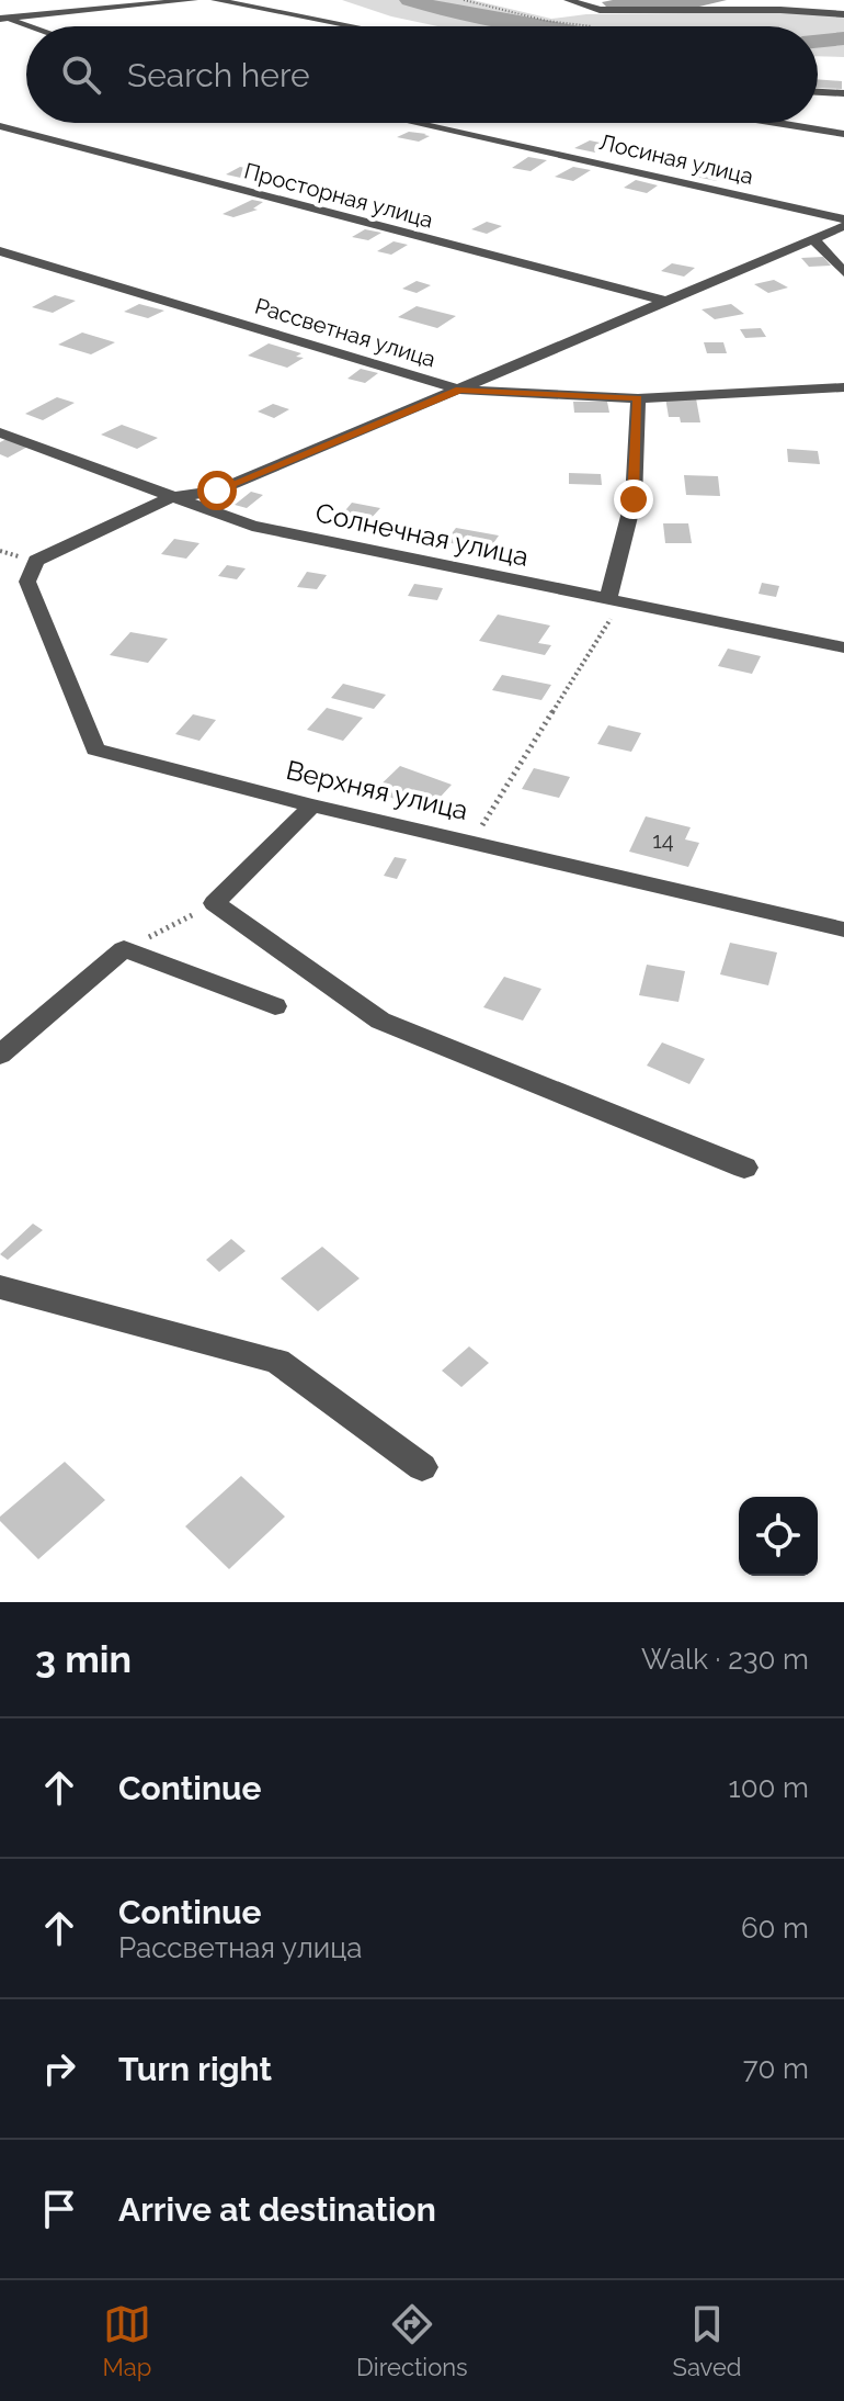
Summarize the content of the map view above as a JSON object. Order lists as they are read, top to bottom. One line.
{"streets":{"street":["Лосиная улица","Просторная улица","Рассветная улица","Солнечная улица","Верхняя улица"]},"crossings":[["Солнечная улица","Верхняя улица"]],"house_numbers":["14"],"page":{"search":"Search here","heading":["3 min","Walk · 230 m"],"list":[["Continue","100 m"],["Continue","Рассветная улица","60 m"],["Turn right","70 m"],"Arrive at destination"],"nav":["Map","Directions","Saved"]}}
